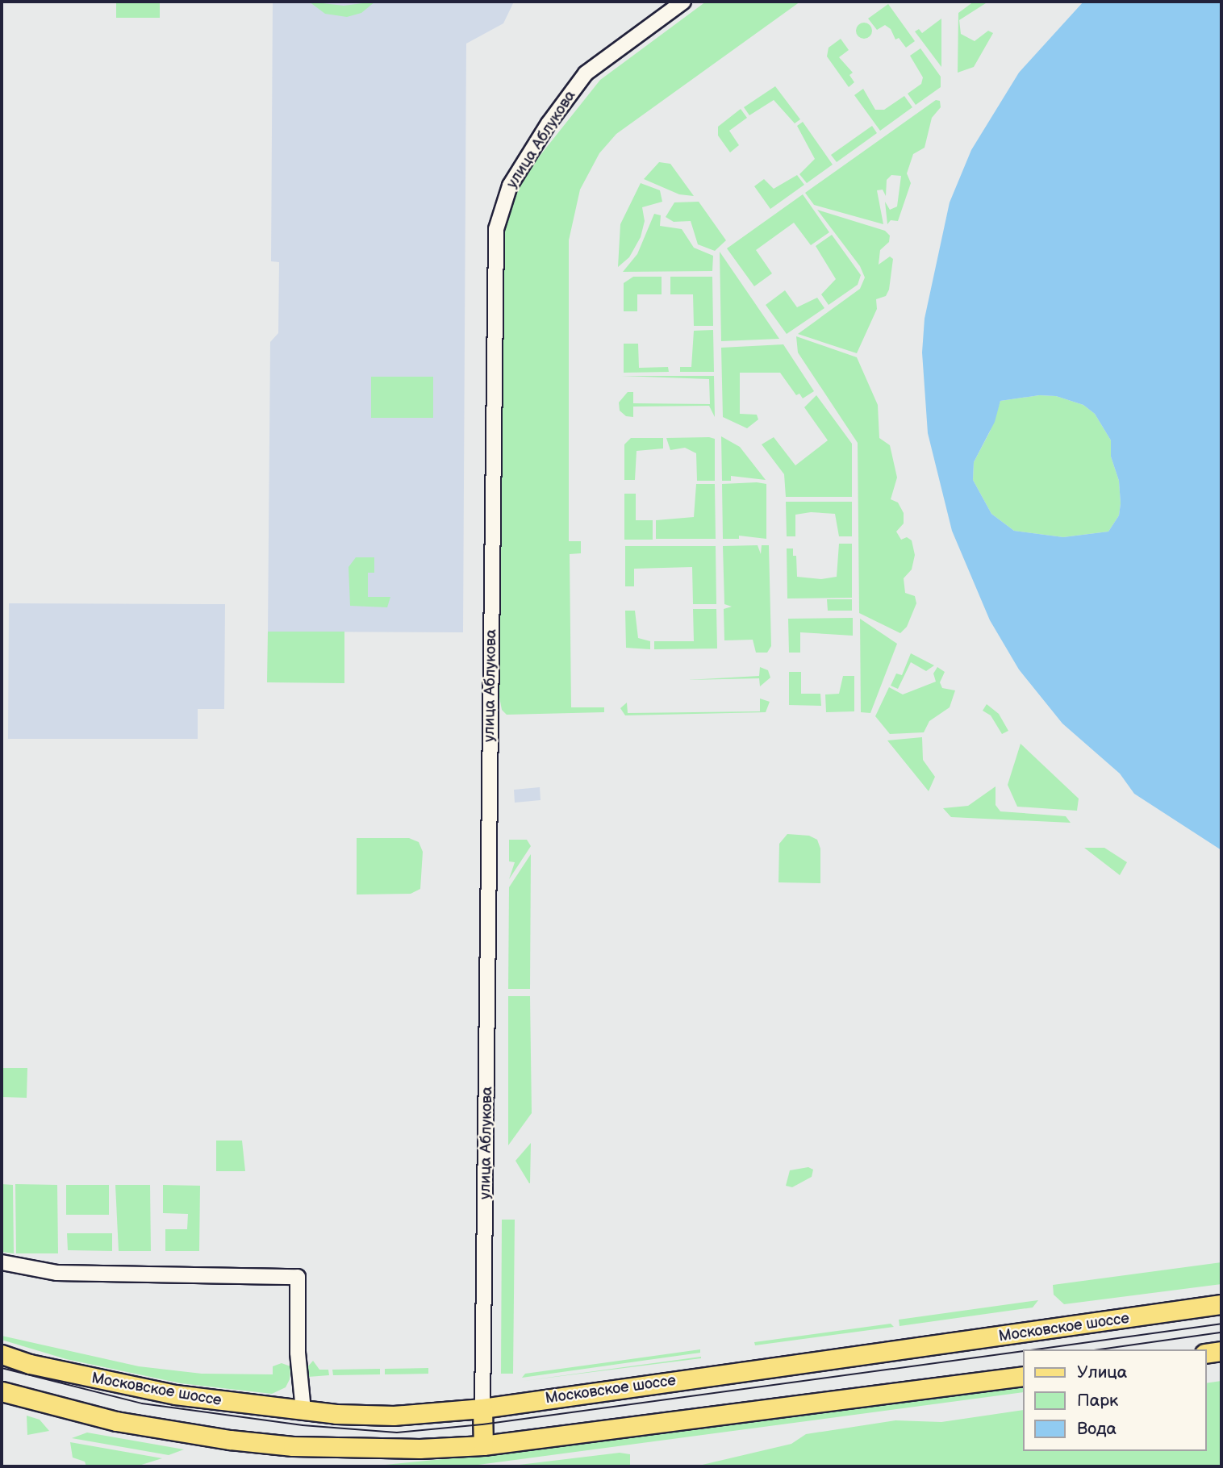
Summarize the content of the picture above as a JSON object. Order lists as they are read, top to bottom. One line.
{"streets":{"main road":["улица Аблукова","Московское шоссе"]},"crossings":[["улица Аблукова","Московское шоссе"]],"legend":["Улица","Парк","Вода"]}
